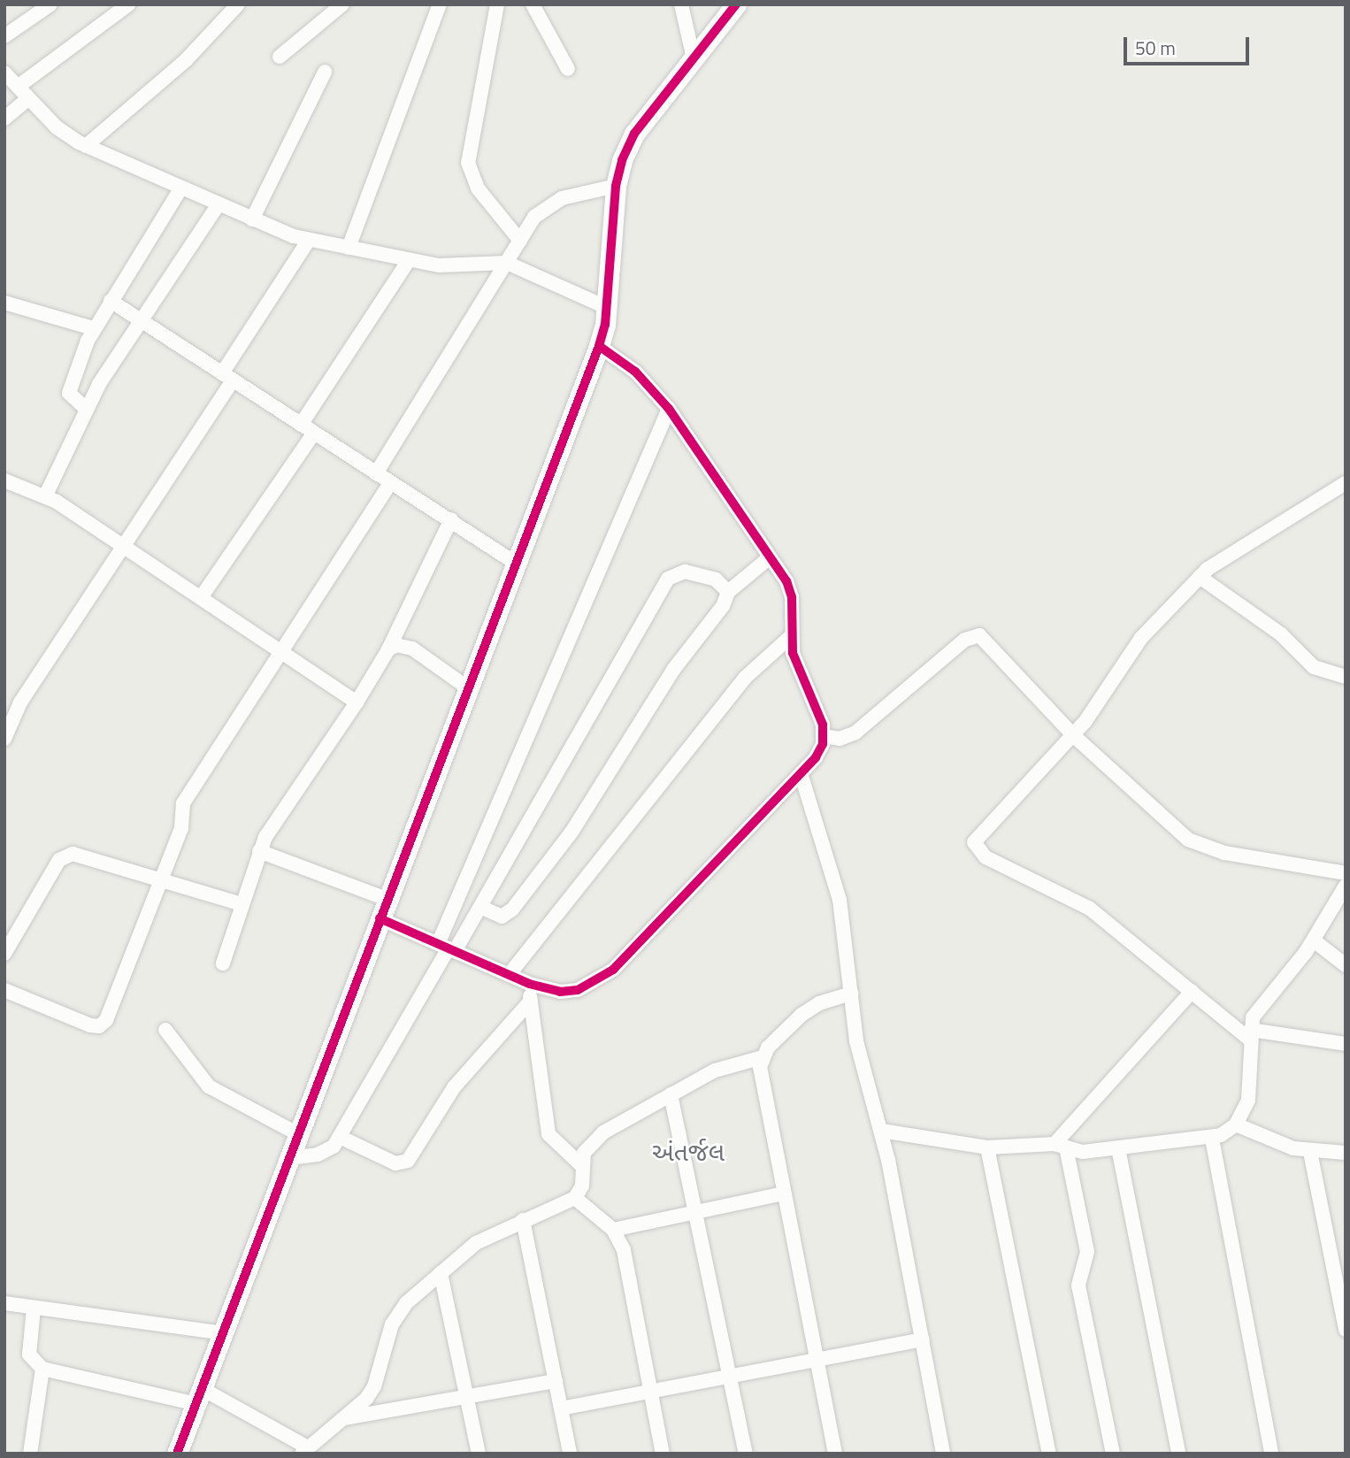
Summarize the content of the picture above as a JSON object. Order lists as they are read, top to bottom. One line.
{"districts":["અંતર્જલ"],"scale_bar":"50 m"}
